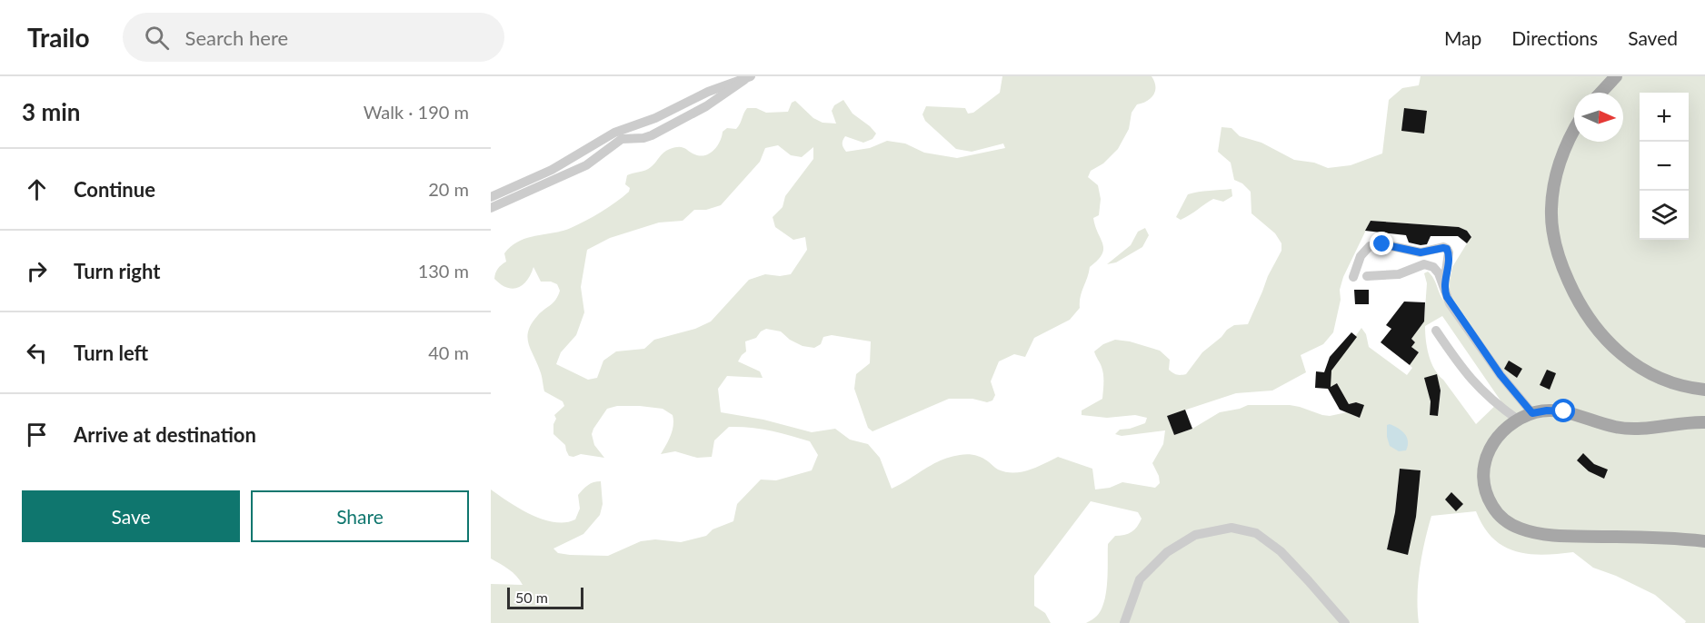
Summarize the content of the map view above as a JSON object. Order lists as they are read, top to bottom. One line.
{"scale_bar":"50 m","north":"right","page":{"header":"Trailo","search":"Search here","nav":["Map","Directions","Saved"],"heading":["3 min","Walk · 190 m"],"map_buttons":["+","−"],"list":[["Continue","20 m"],["Turn right","130 m"],["Turn left","40 m"],"Arrive at destination"],"buttons":["Save","Share"],"scale":"50 m"}}
